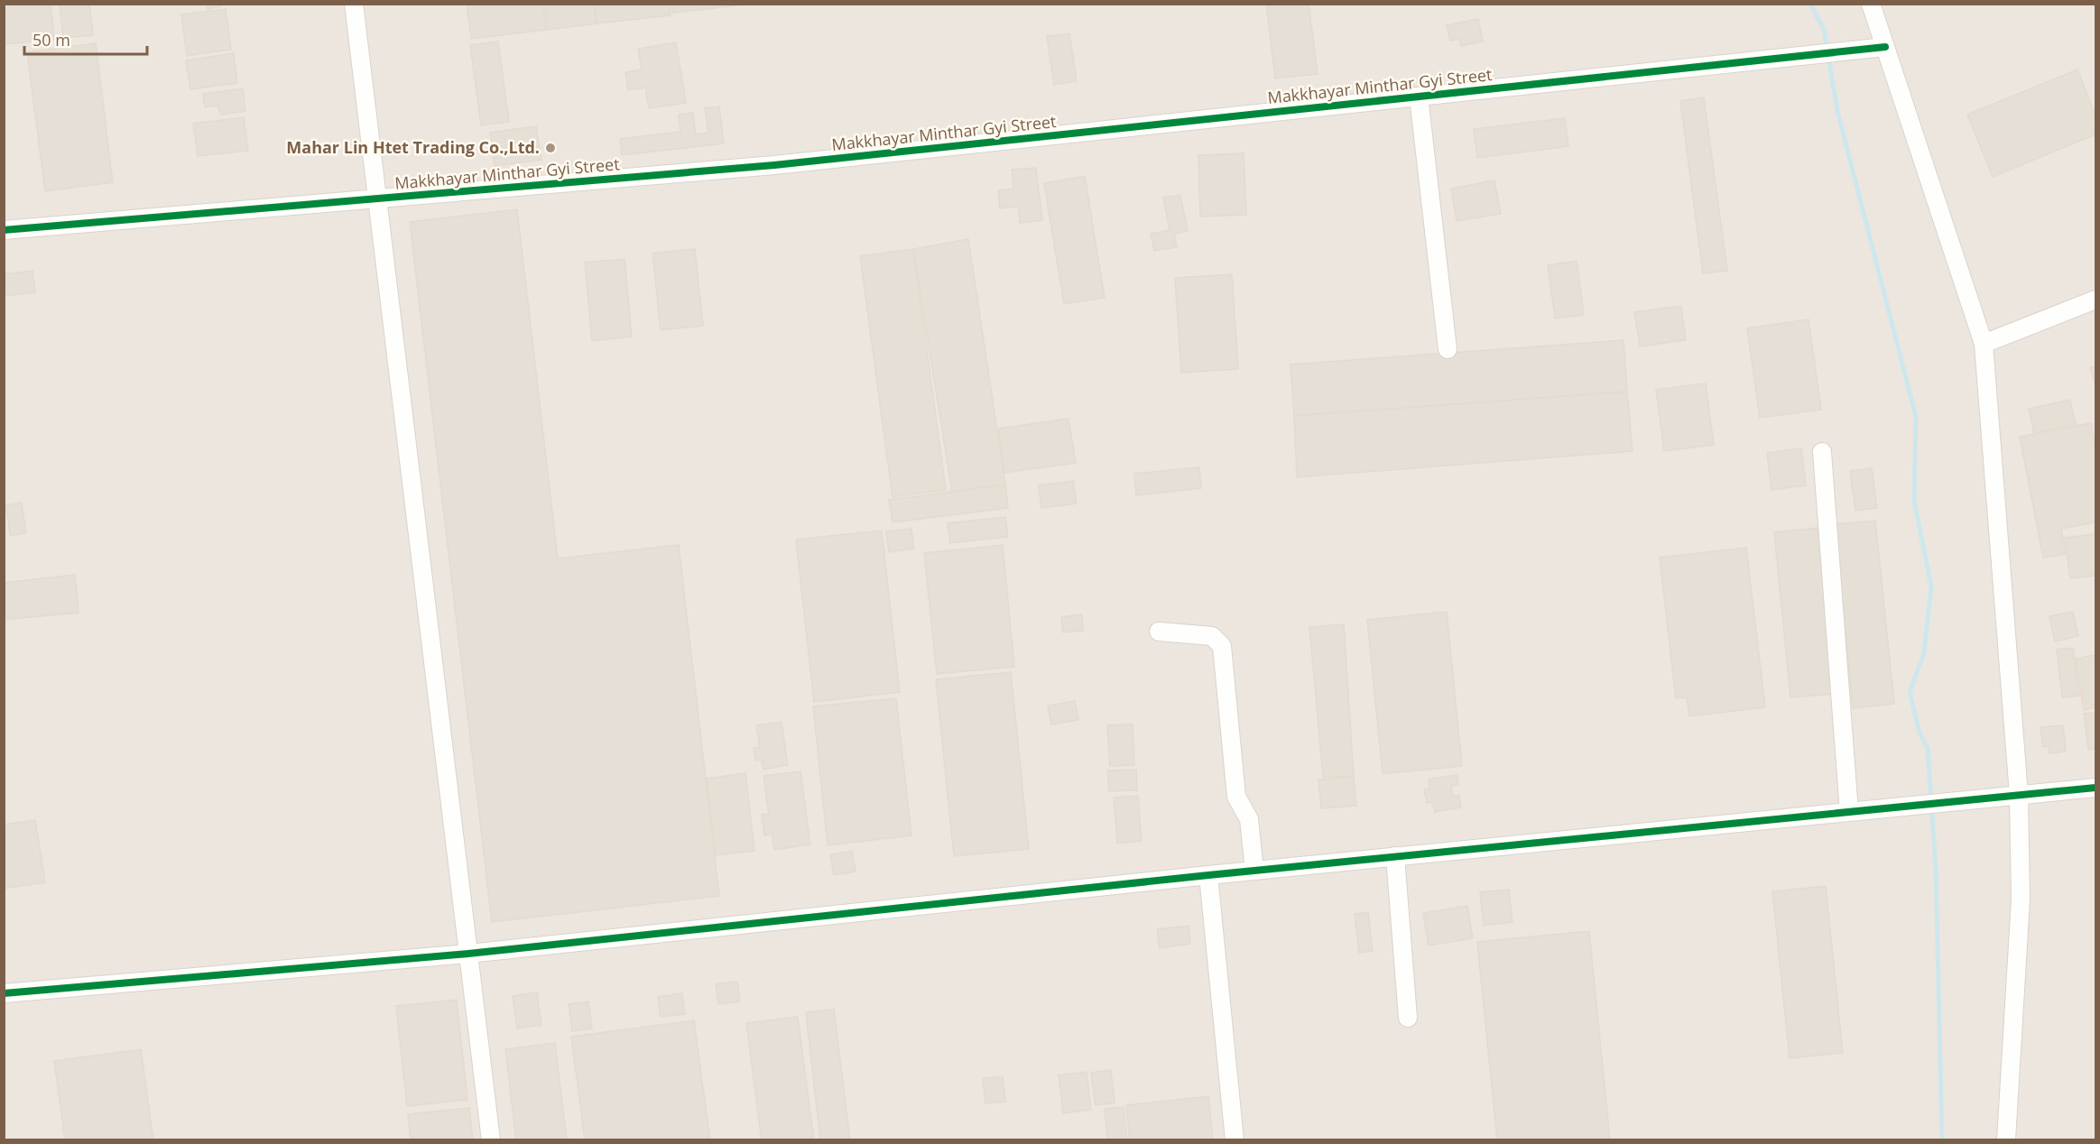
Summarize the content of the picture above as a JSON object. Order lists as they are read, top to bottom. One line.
{"streets":{"street":["Makkhayar Minthar Gyi Street"]},"places":["Mahar Lin Htet Trading Co.,Ltd."],"scale_bar":"50 m"}
